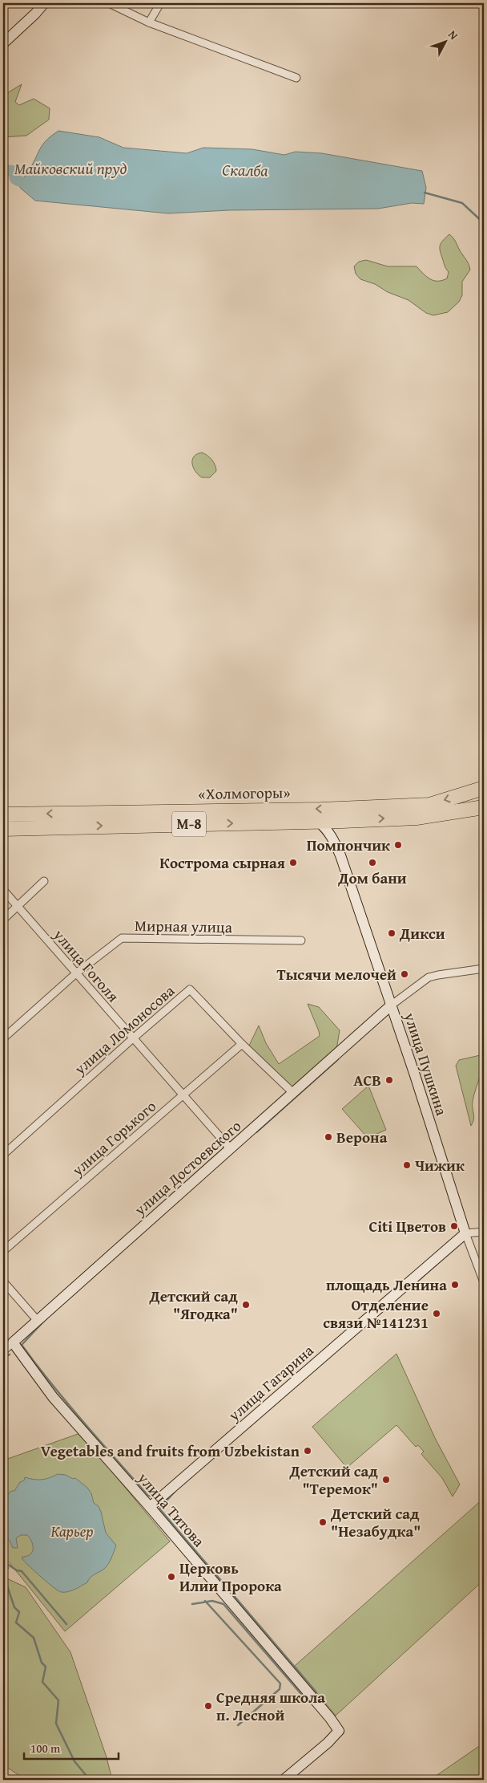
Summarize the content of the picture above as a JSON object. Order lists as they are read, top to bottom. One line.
{"streets":{"highway":["«Холмогоры»","М-8"],"street":["Мирная улица","улица Гоголя","улица Ломоносова","улица Пушкина","улица Горького","улица Достоевского","улица Гагарина","улица Титова"]},"crossings":[["Мирная улица","улица Гоголя"],["улица Гоголя","улица Ломоносова"],["улица Гоголя","улица Горького"],["улица Гоголя","улица Достоевского"],["улица Ломоносова","улица Горького"],["улица Ломоносова","улица Достоевского"],["улица Пушкина","улица Достоевского"],["улица Пушкина","улица Гагарина"],["улица Достоевского","улица Титова"],["улица Гагарина","улица Титова"]],"water":["Майковский пруд","Скалба"],"parks":["Карьер"],"places":["Помпончик","Кострома сырная","Дом бани","Дикси","Тысячи мелочей","АСВ","Верона","Чижик","Citi Цветов","площадь Ленина","Детский сад \"Ягодка\"","Отделение связи №141231","Vegetables and fruits from Uzbekistan","Детский сад \"Теремок\"","Детский сад \"Незабудка\"","Церковь Илии Пророка","Средняя школа п. Лесной"],"scale_bar":"100 m","north":"top right"}
